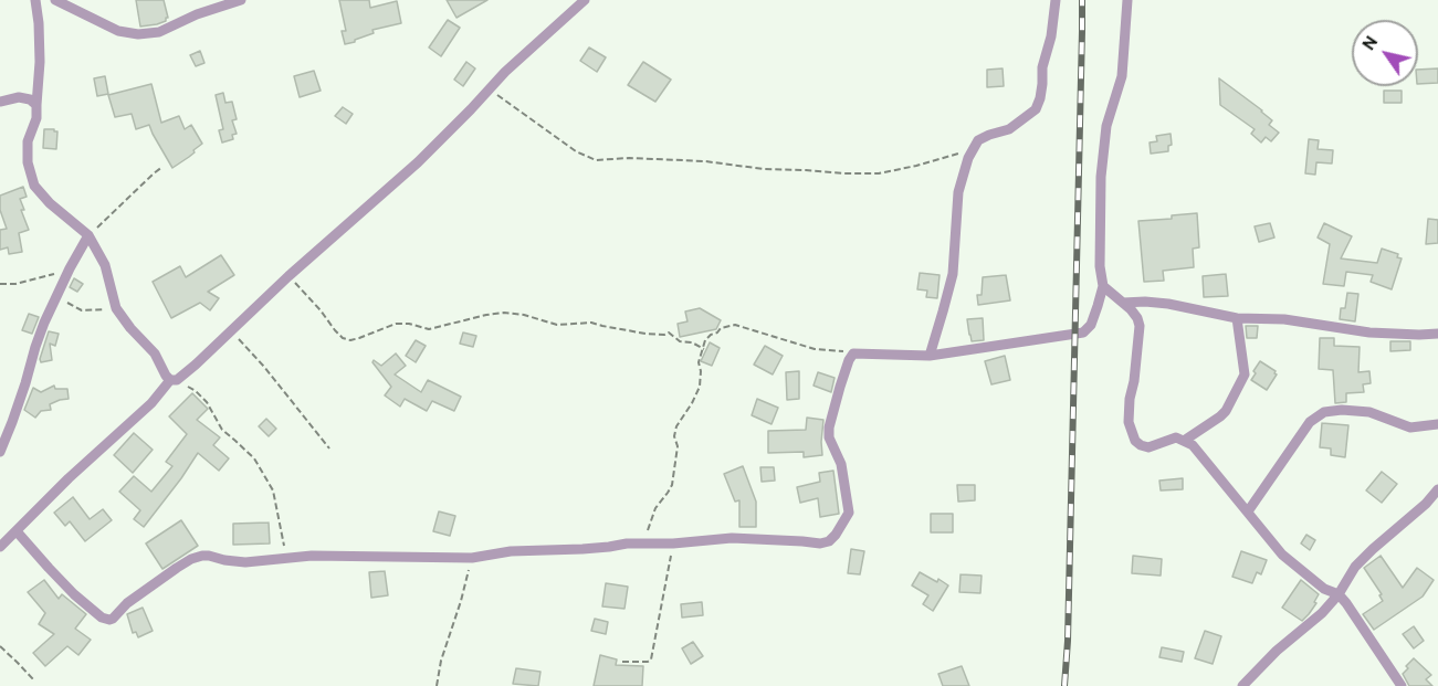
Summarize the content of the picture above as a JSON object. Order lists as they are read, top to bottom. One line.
{"north":"top left"}
